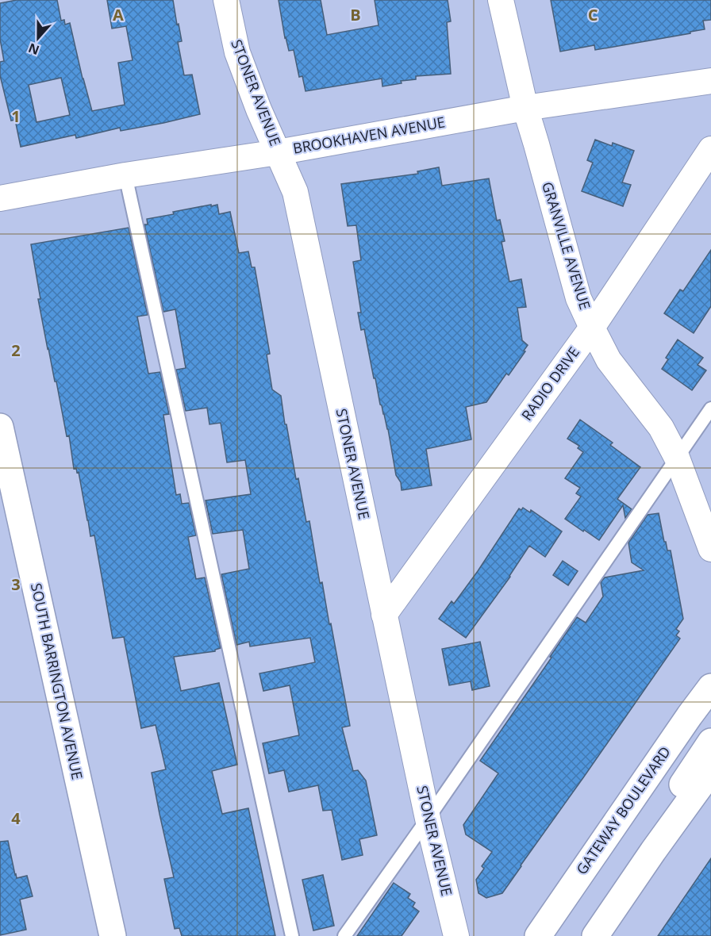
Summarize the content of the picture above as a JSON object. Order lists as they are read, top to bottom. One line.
{"streets":{"main road":["SOUTH BARRINGTON AVENUE","GATEWAY BOULEVARD"],"street":["STONER AVENUE","BROOKHAVEN AVENUE","GRANVILLE AVENUE","RADIO DRIVE"]},"crossings":[["STONER AVENUE","BROOKHAVEN AVENUE"],["STONER AVENUE","RADIO DRIVE"],["BROOKHAVEN AVENUE","GRANVILLE AVENUE"],["GRANVILLE AVENUE","RADIO DRIVE"]],"north":"bottom","grid":{"columns":["A","B","C"],"rows":["1","2","3","4"]}}
